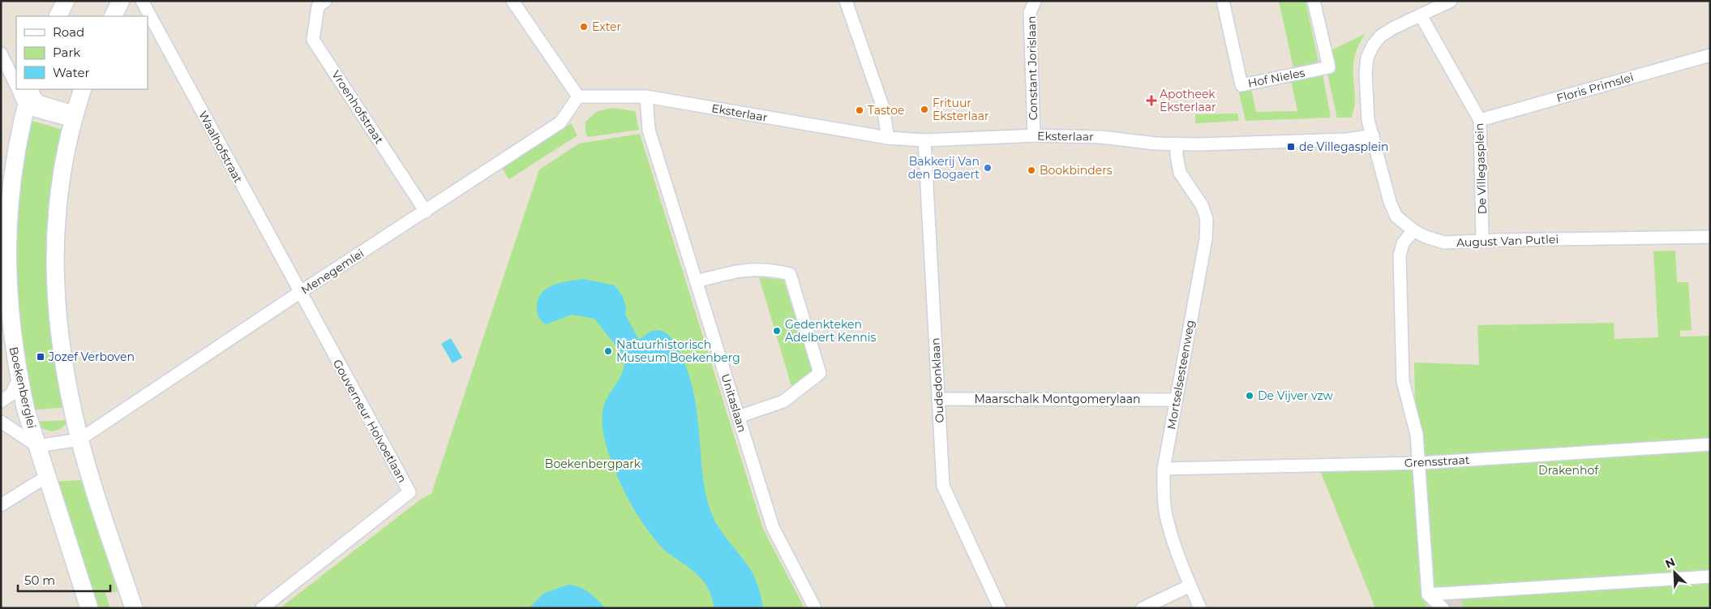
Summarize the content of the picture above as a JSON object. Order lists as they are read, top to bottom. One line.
{"streets":{"street":["Constant Jorislaan","Hof Nieles","Floris Primslei","Vroenhofstraat","Eksterlaar","Waalhofstraat","De Villegasplein","August Van Putlei","Menegemlei","Mortselsesteenweg","Oudedonklaan","Boekenberglei","Maarschalk Montgomerylaan","Unitaslaan","Gouverneur Holvoetlaan","Grensstraat"]},"crossings":[["Constant Jorislaan","Eksterlaar"],["Floris Primslei","De Villegasplein"],["Vroenhofstraat","Menegemlei"],["Eksterlaar","August Van Putlei"],["Eksterlaar","Menegemlei"],["Eksterlaar","Mortselsesteenweg"],["Eksterlaar","Oudedonklaan"],["Eksterlaar","Unitaslaan"],["Waalhofstraat","Menegemlei"],["Waalhofstraat","Gouverneur Holvoetlaan"],["De Villegasplein","August Van Putlei"],["Menegemlei","Gouverneur Holvoetlaan"],["Mortselsesteenweg","Maarschalk Montgomerylaan"],["Mortselsesteenweg","Grensstraat"],["Oudedonklaan","Maarschalk Montgomerylaan"]],"parks":["Boekenbergpark","Drakenhof"],"places":{"other":["Exter","Frituur Eksterlaar","Tastoe","Bakkerij Van den Bogaert","Bookbinders","Gedenkteken Adelbert Kennis","Natuurhistorisch Museum Boekenberg","De Vijver vzw"],"health":["Apotheek Eksterlaar"],"transit":["de Villegasplein","Jozef Verboven"]},"legend":["Road","Park","Water"],"scale_bar":"50 m","north":"top left"}
